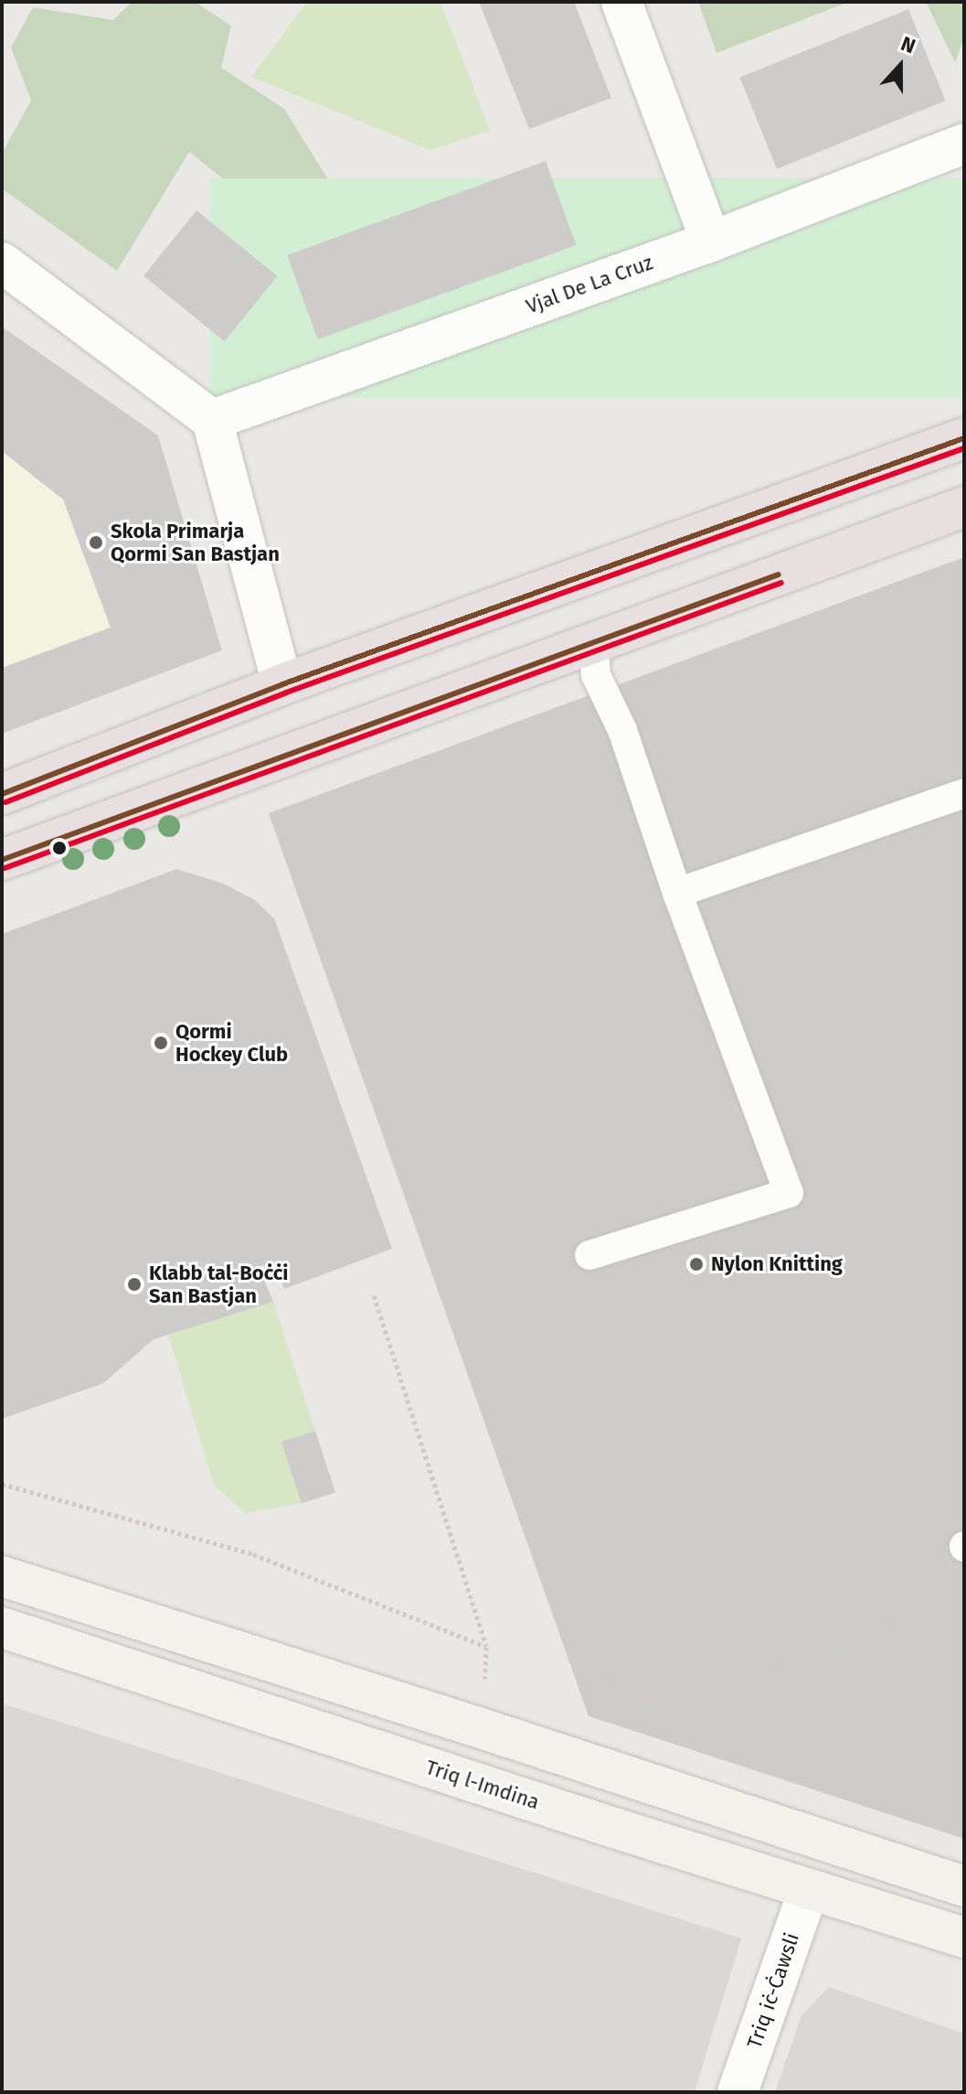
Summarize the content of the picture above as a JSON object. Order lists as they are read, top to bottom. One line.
{"streets":{"main road":["Triq l-Imdina"],"street":["Vjal De La Cruz","Triq iċ-Ċawsli"]},"crossings":[["Triq l-Imdina","Triq iċ-Ċawsli"]],"places":["Skola Primarja Qormi San Bastjan","Qormi Hockey Club","Nylon Knitting","Klabb tal-Boċċi San Bastjan"],"north":"top"}
